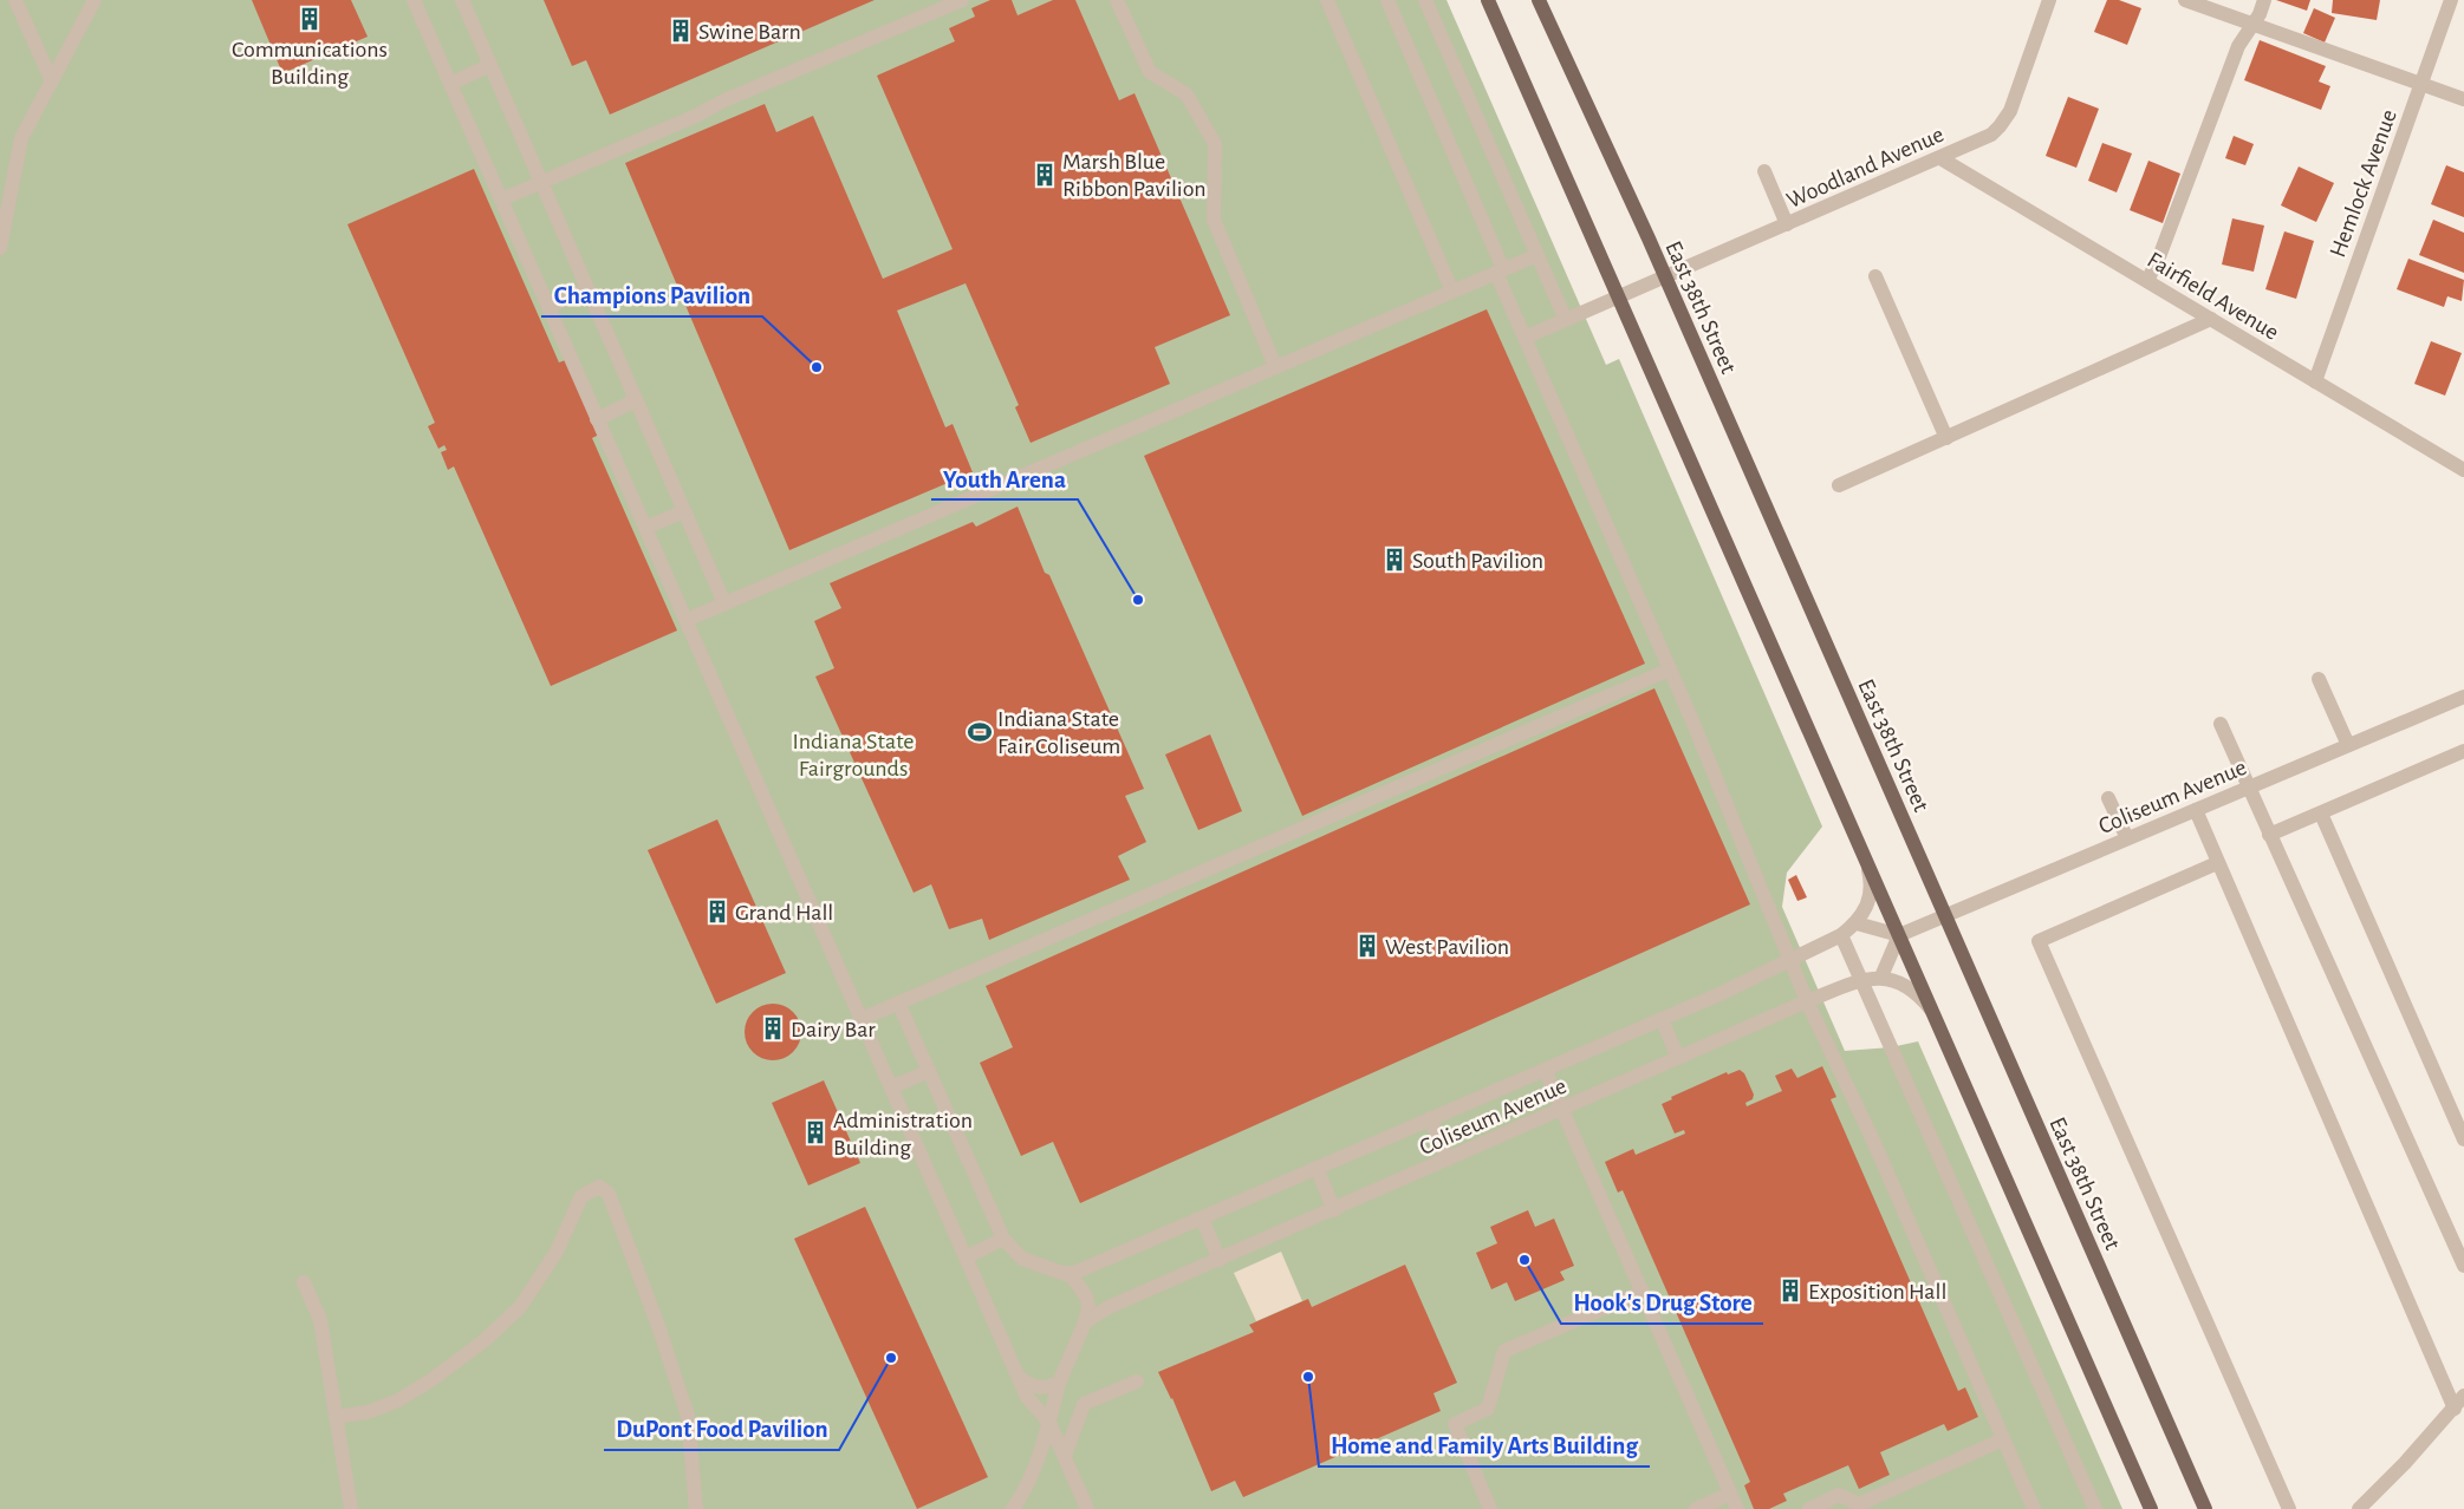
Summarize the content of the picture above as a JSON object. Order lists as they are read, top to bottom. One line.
{"streets":{"main road":["East 38th Street"],"street":["Woodland Avenue","Hemlock Avenue","Fairfield Avenue","Coliseum Avenue"]},"crossings":[["Woodland Avenue","Fairfield Avenue"],["Woodland Avenue","East 38th Street"],["Hemlock Avenue","Fairfield Avenue"],["East 38th Street","Coliseum Avenue"]],"parks":["Indiana State Fairgrounds"],"places":{"building":["Communications Building","Swine Barn","Marsh Blue Ribbon Pavilion","South Pavilion","Grand Hall","West Pavilion","Dairy Bar","Administration Building","Exposition Hall"],"other":["Champions Pavilion","Youth Arena","Hook's Drug Store","DuPont Food Pavilion","Home and Family Arts Building"],"sports":["Indiana State Fair Coliseum"]}}
